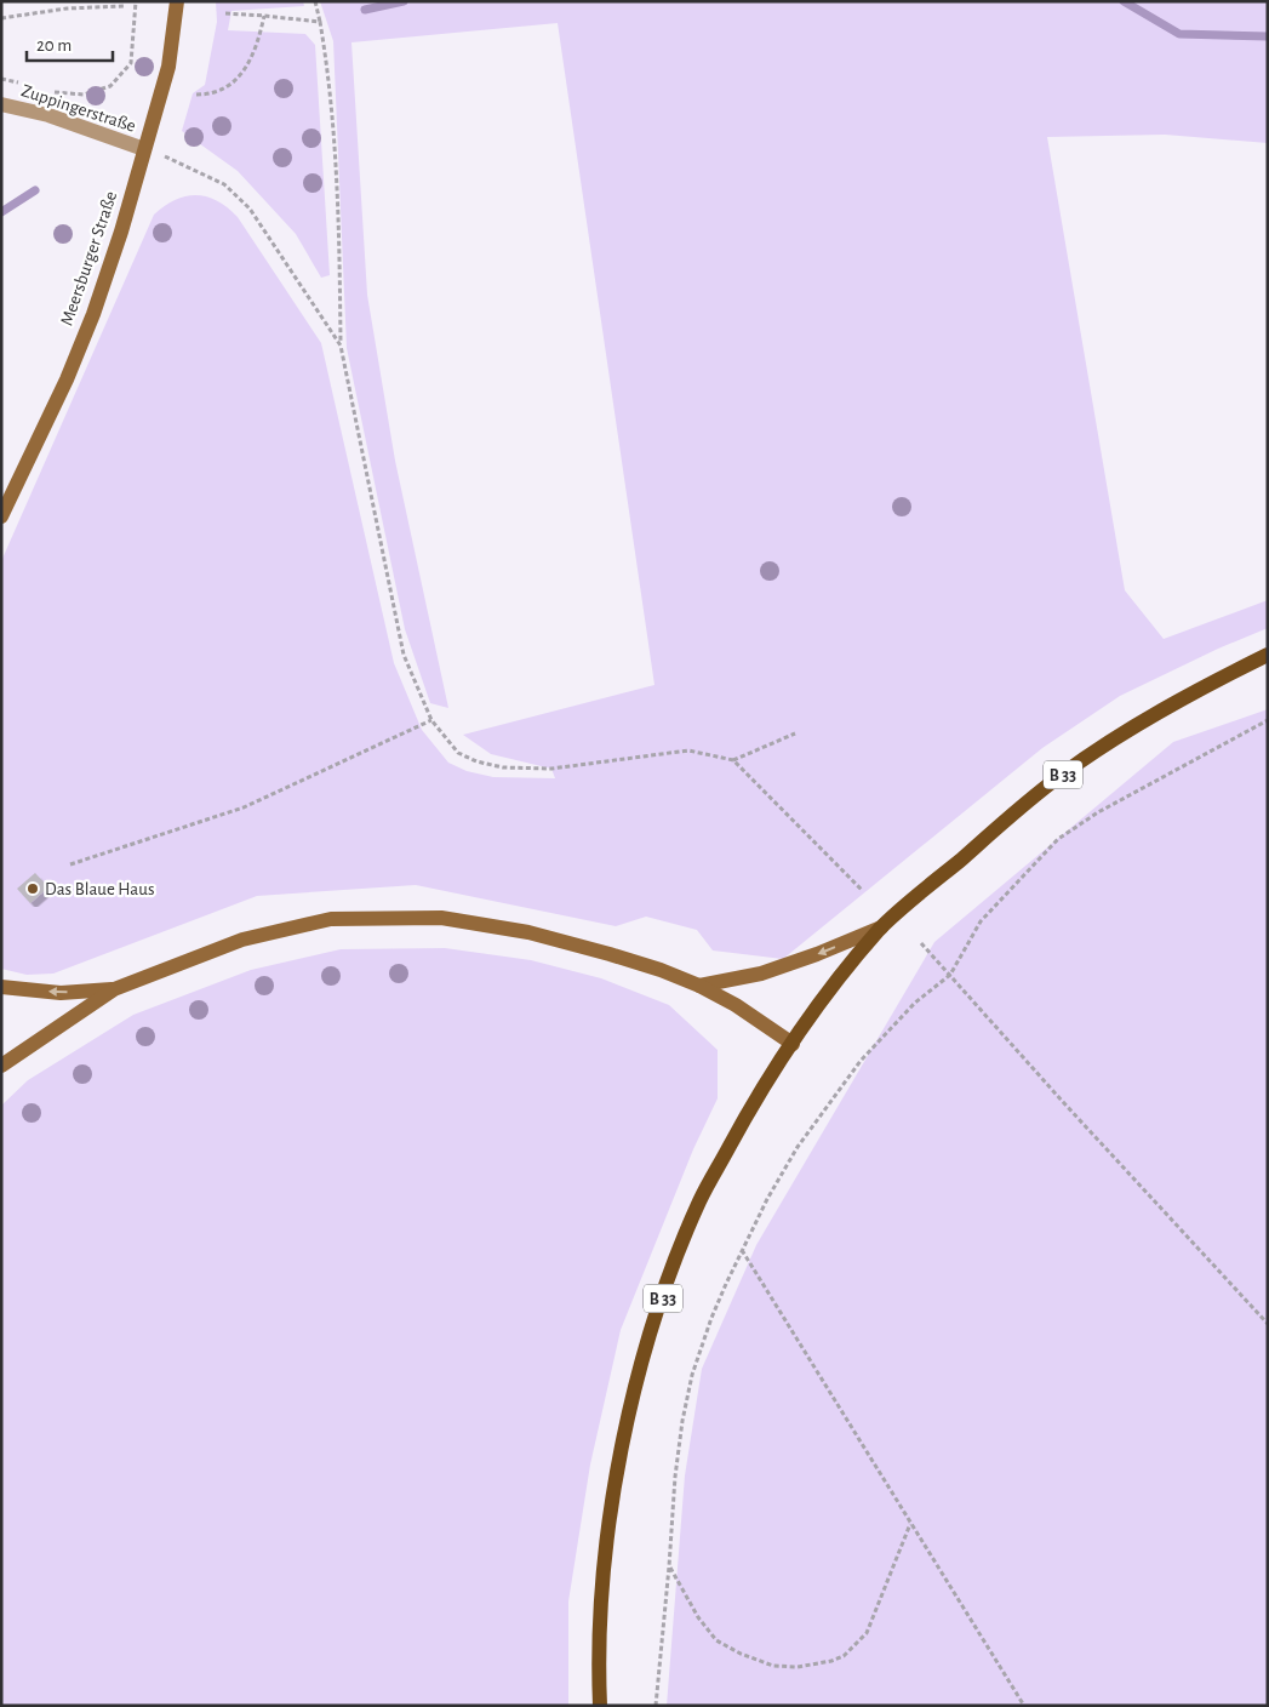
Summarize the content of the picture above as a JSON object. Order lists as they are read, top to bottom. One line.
{"streets":{"main road":["Meersburger Straße","B 33"],"street":["Zuppingerstraße"]},"crossings":[["Zuppingerstraße","Meersburger Straße"]],"places":["Das Blaue Haus"],"scale_bar":"20 m"}
